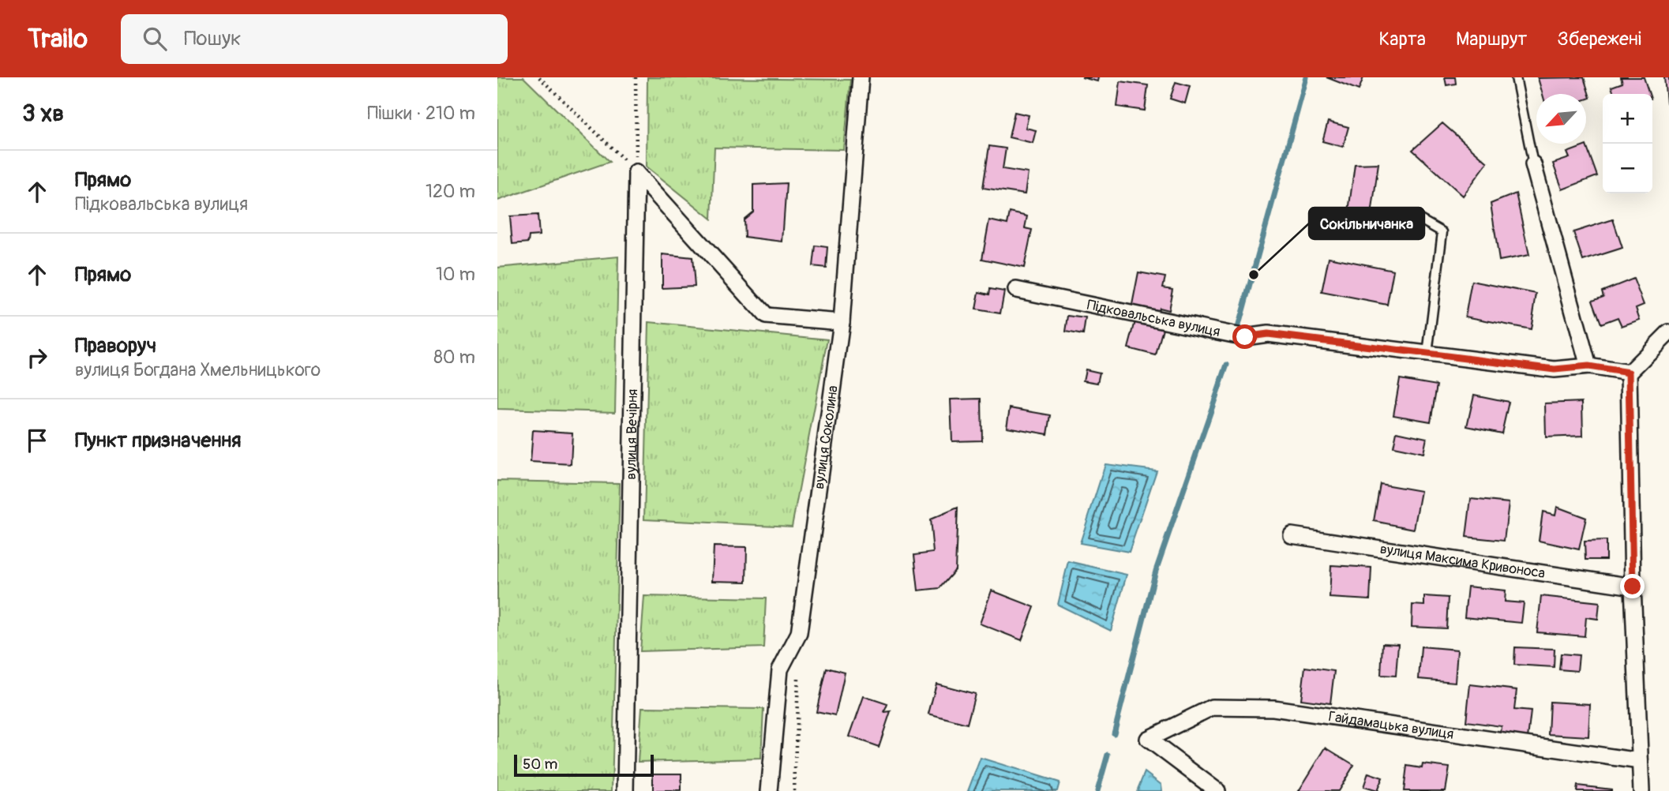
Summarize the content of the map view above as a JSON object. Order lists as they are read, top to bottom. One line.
{"streets":{"street":["Підковальська вулиця","вулиця Вечірня","вулиця Соколина","вулиця Максима Кривоноса","Гайдамацька вулиця"]},"places":["Сокільничанка"],"scale_bar":"50 m","north":"bottom left","page":{"header":"Trailo","search":"Пошук","nav":["Карта","Маршрут","Збережені"],"heading":["3 хв","Пішки · 210 m"],"map_buttons":["+","−"],"list":[["Прямо","Підковальська вулиця","120 m"],["Прямо","10 m"],["Праворуч","вулиця Богдана Хмельницького","80 m"],"Пункт призначення"],"scale":"50 m"}}
